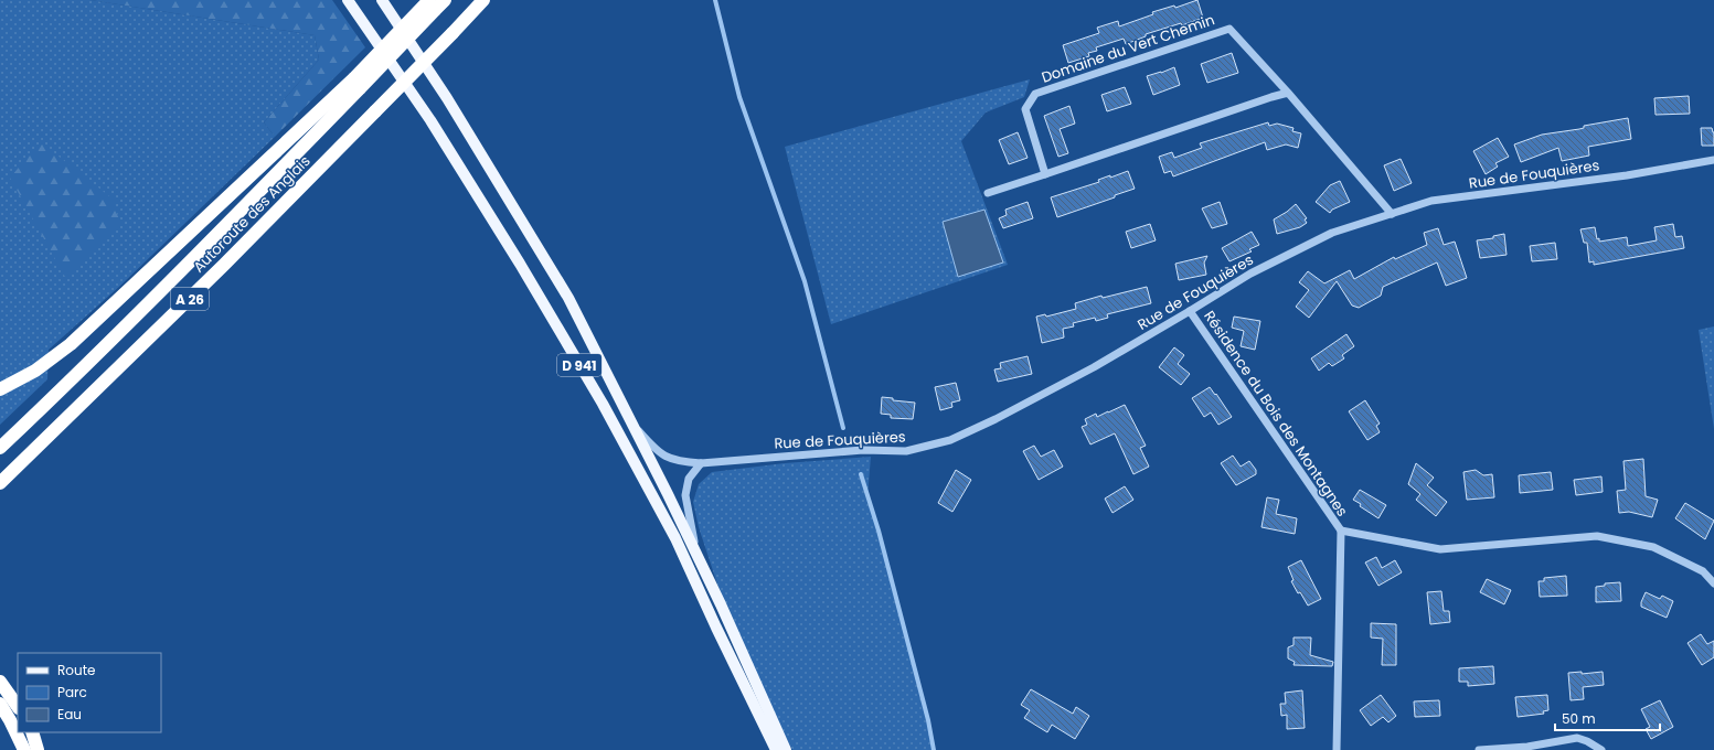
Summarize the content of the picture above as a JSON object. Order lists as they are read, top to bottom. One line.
{"streets":{"highway":["Autoroute des Anglais","A 26"],"main road":["D 941"],"street":["Domaine du Vert Chemin","Rue de Fouquières","Résidence du Bois des Montagnes"]},"crossings":[["Domaine du Vert Chemin","Rue de Fouquières"],["Rue de Fouquières","D 941"],["Rue de Fouquières","Résidence du Bois des Montagnes"]],"legend":["Route","Parc","Eau"],"scale_bar":"50 m"}
